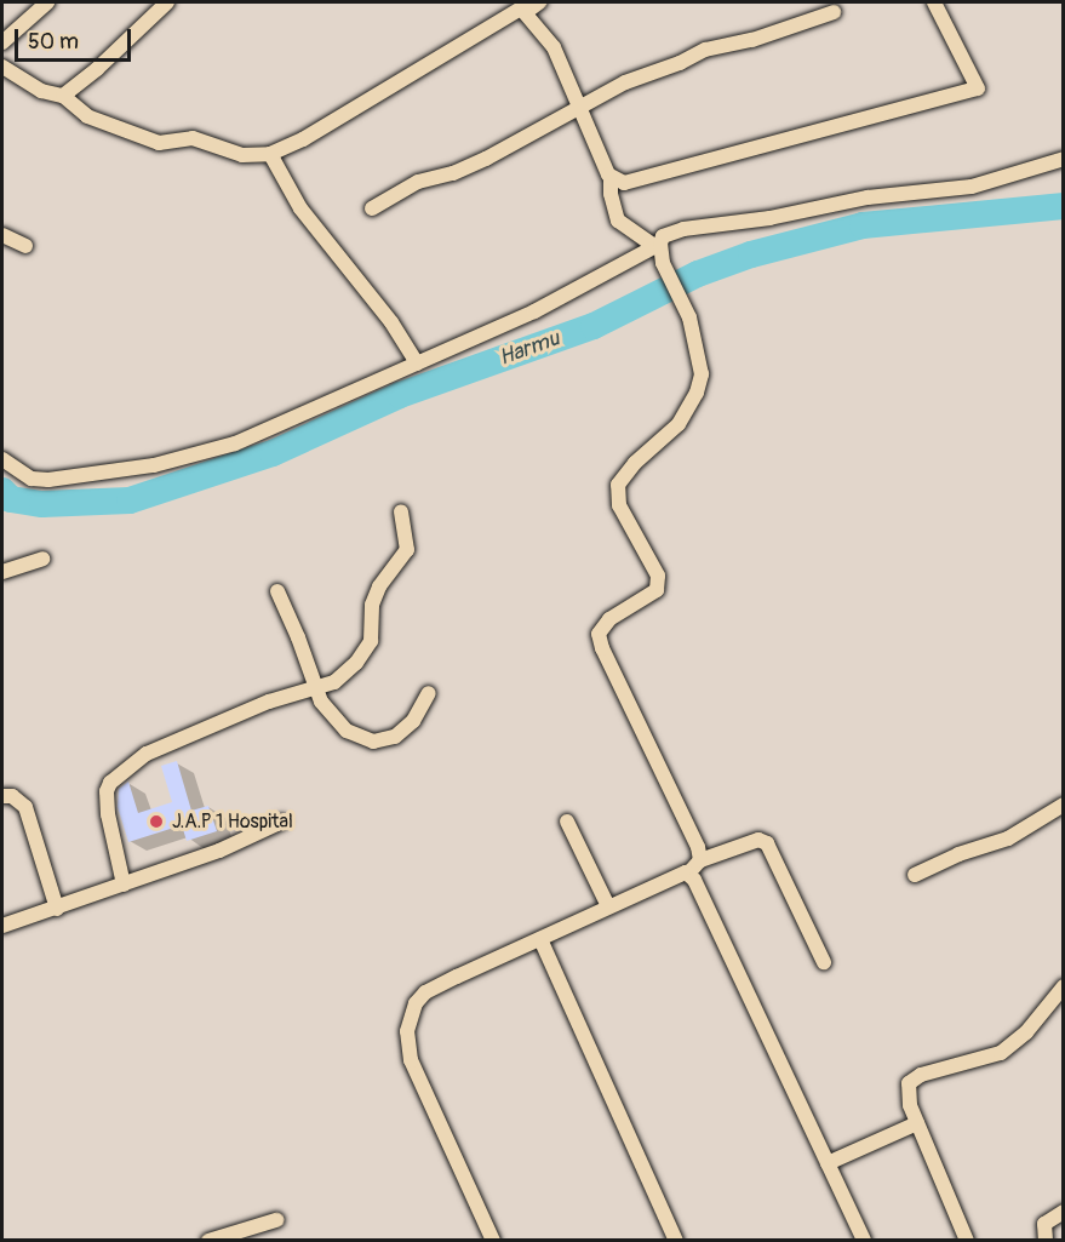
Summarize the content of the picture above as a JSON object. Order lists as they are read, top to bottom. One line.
{"water":["Harmu"],"places":["J.A.P 1 Hospital"],"scale_bar":"50 m"}
